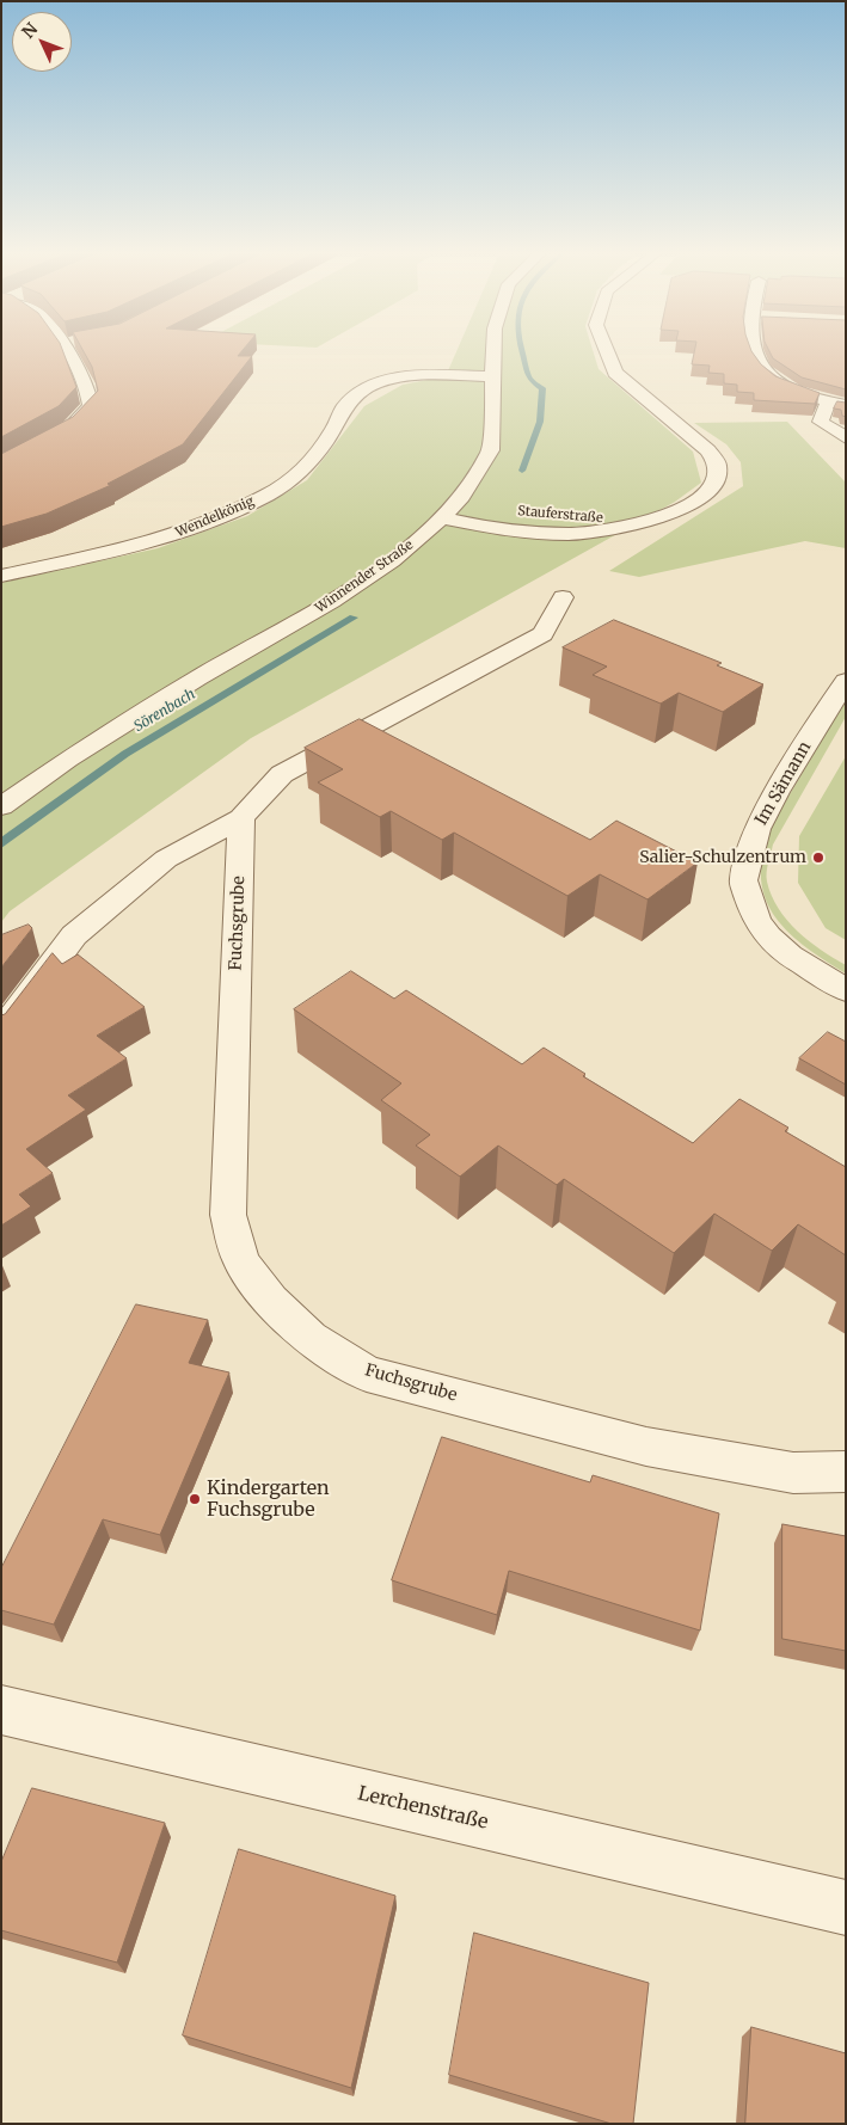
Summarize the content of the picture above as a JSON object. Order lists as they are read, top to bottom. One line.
{"streets":{"street":["Stauferstraße","Wendelkönig","Winnender Straße","Im Sämann","Fuchsgrube","Lerchenstraße"]},"crossings":[["Stauferstraße","Winnender Straße"],["Wendelkönig","Winnender Straße"]],"water":["Sörenbach"],"places":["Salier-Schulzentrum","Kindergarten Fuchsgrube"],"north":"top left"}
